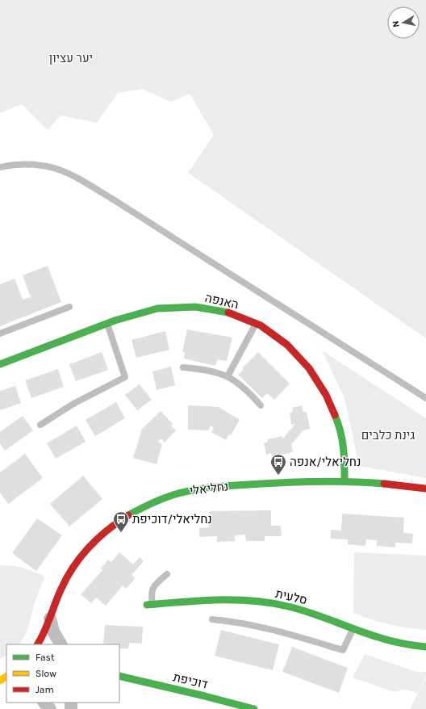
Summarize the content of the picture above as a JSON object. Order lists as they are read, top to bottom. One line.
{"streets":{"street":["האנפה","נחליאלי","סלעית","דוכיפת"]},"crossings":[["האנפה","נחליאלי"]],"parks":["יער עציון","גינת כלבים"],"places":{"bus stop":["נחליאלי/אנפה","נחליאלי/דוכיפת"]},"legend":["Fast","Slow","Jam"],"north":"left"}
